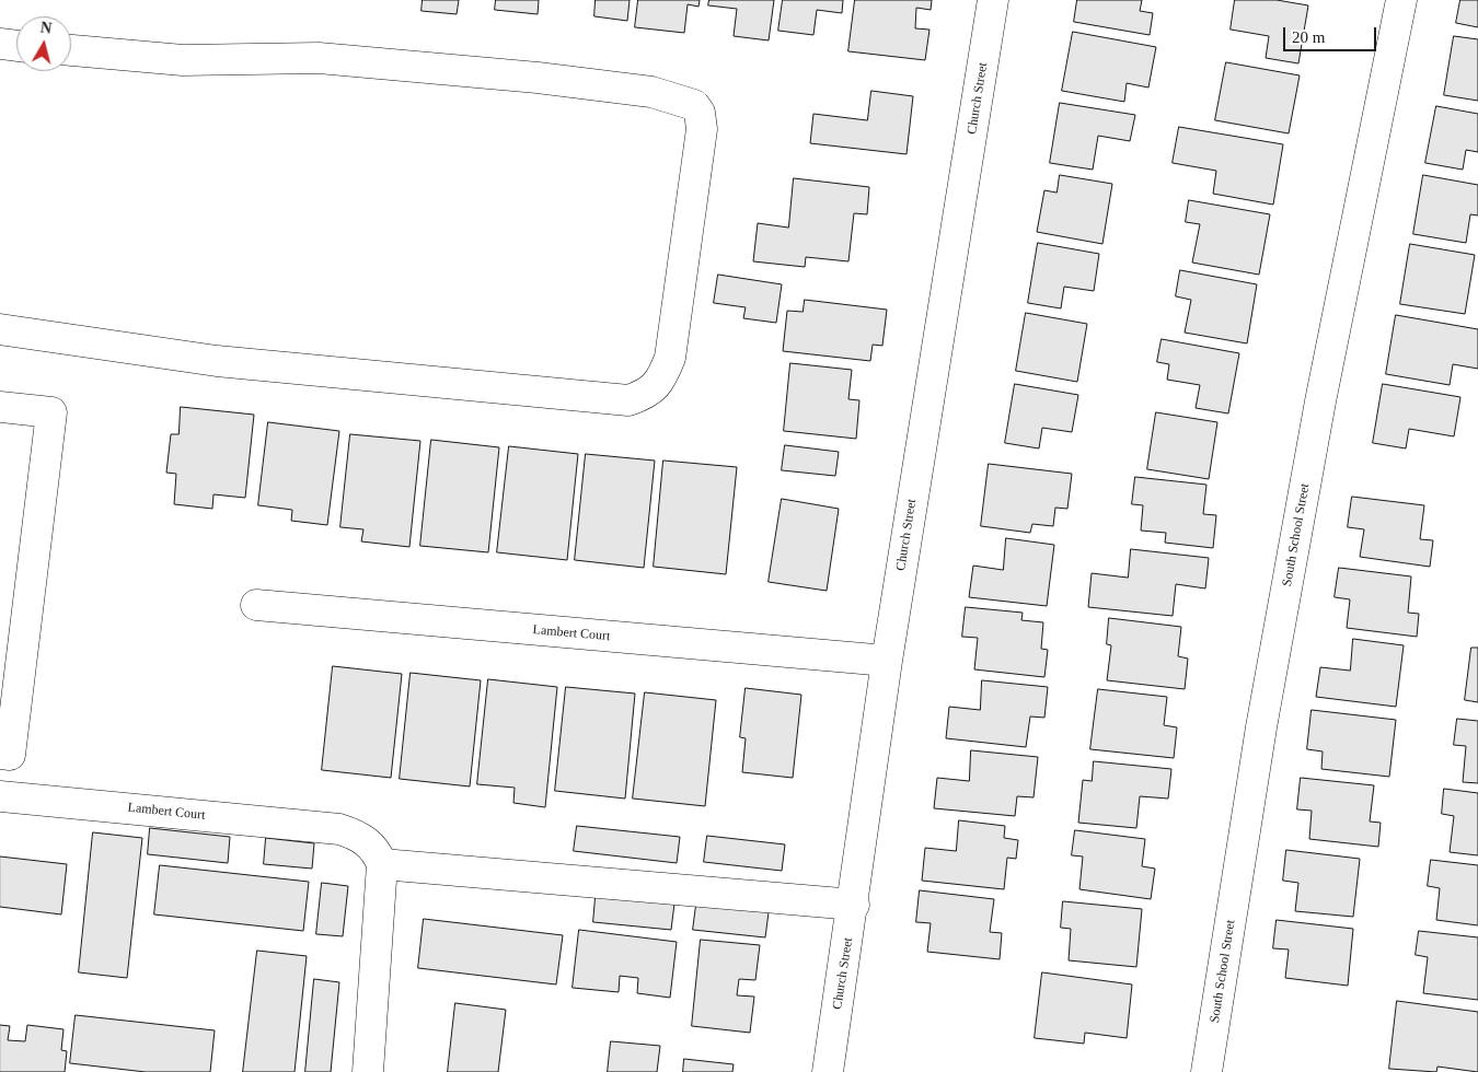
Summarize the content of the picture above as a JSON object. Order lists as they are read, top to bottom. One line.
{"streets":{"street":["Church Street","South School Street","Lambert Court"]},"crossings":[["Church Street","Lambert Court"]],"scale_bar":"20 m","north":"top"}
